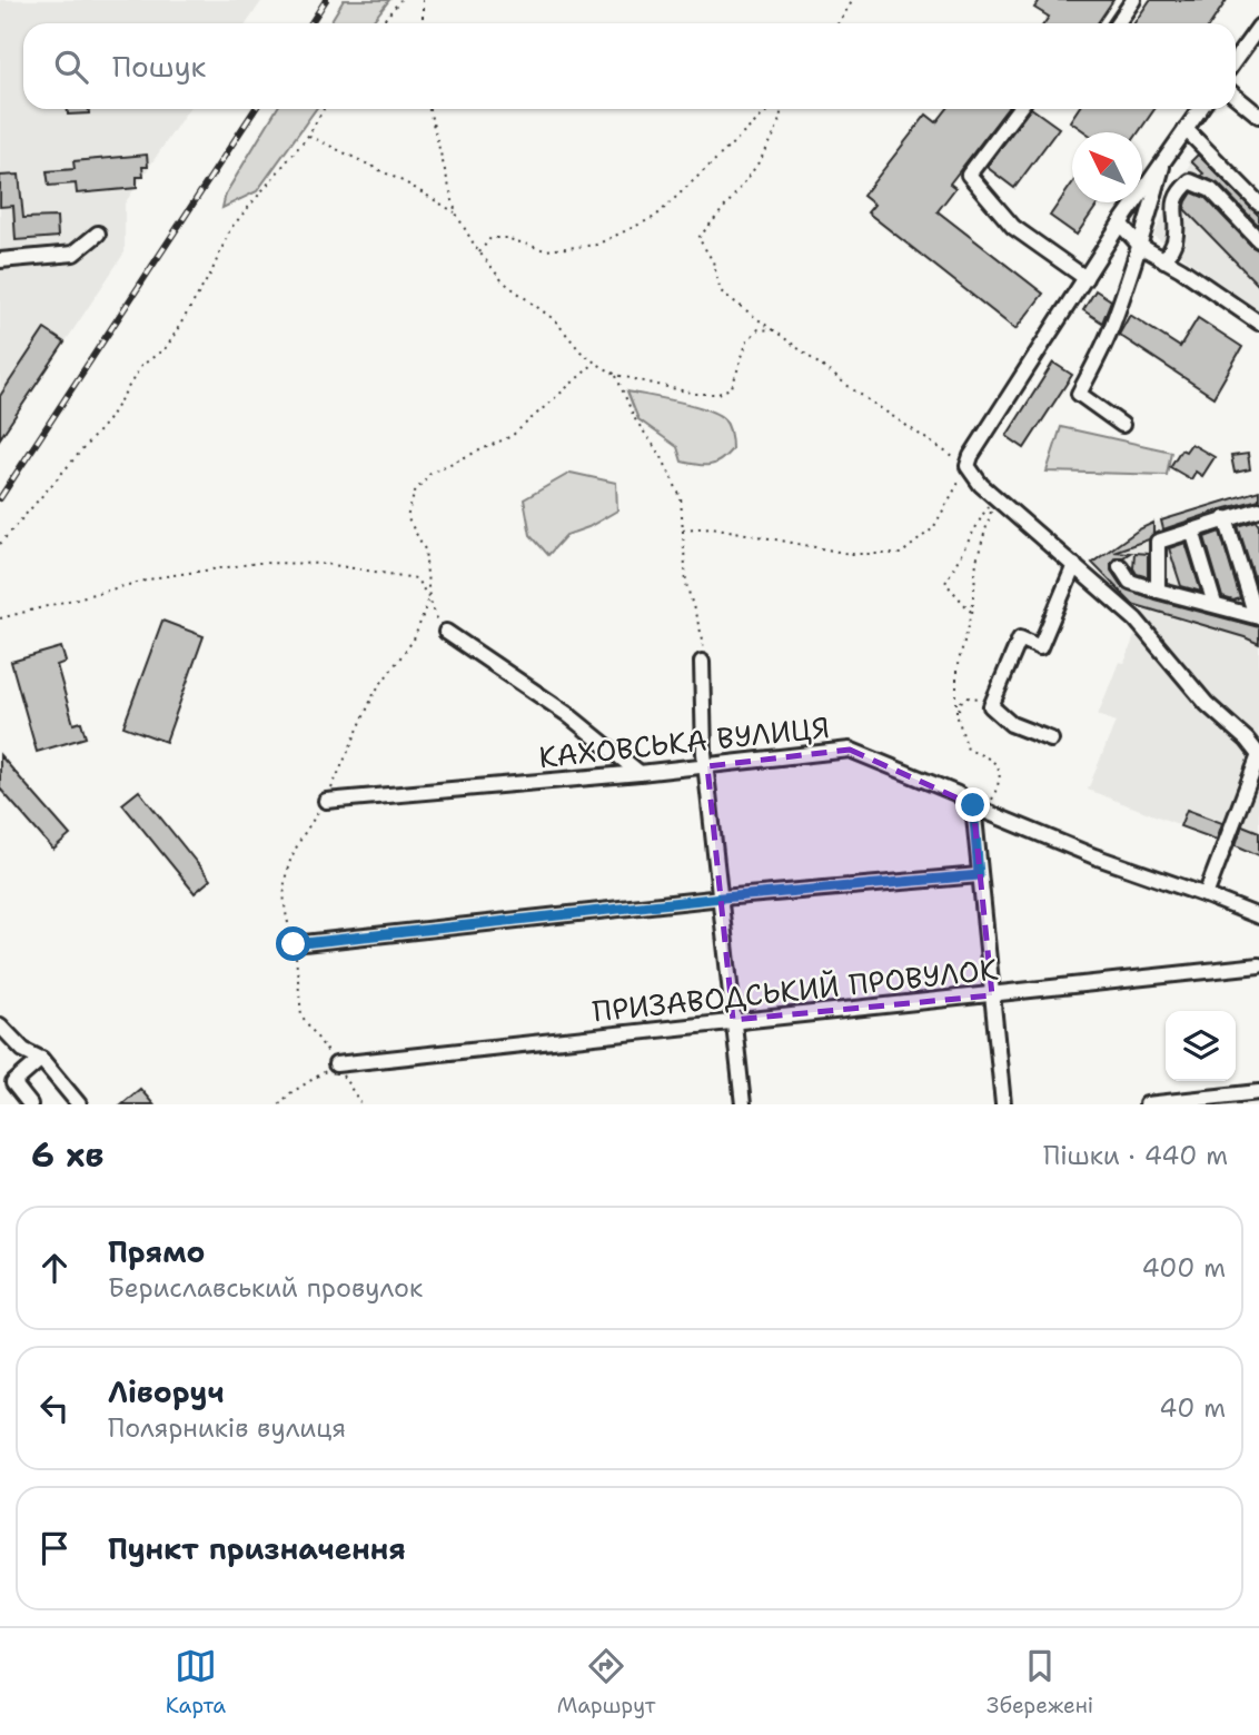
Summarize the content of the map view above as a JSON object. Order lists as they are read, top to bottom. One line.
{"streets":{"street":["КАХОВСЬКА ВУЛИЦЯ","ПРИЗАВОДСЬКИЙ ПРОВУЛОК"]},"north":"top left","page":{"search":"Пошук","heading":["6 хв","Пішки · 440 m"],"list":[["Прямо","Бериславський провулок","400 m"],["Ліворуч","Полярників вулиця","40 m"],"Пункт призначення"],"nav":["Карта","Маршрут","Збережені"]}}
